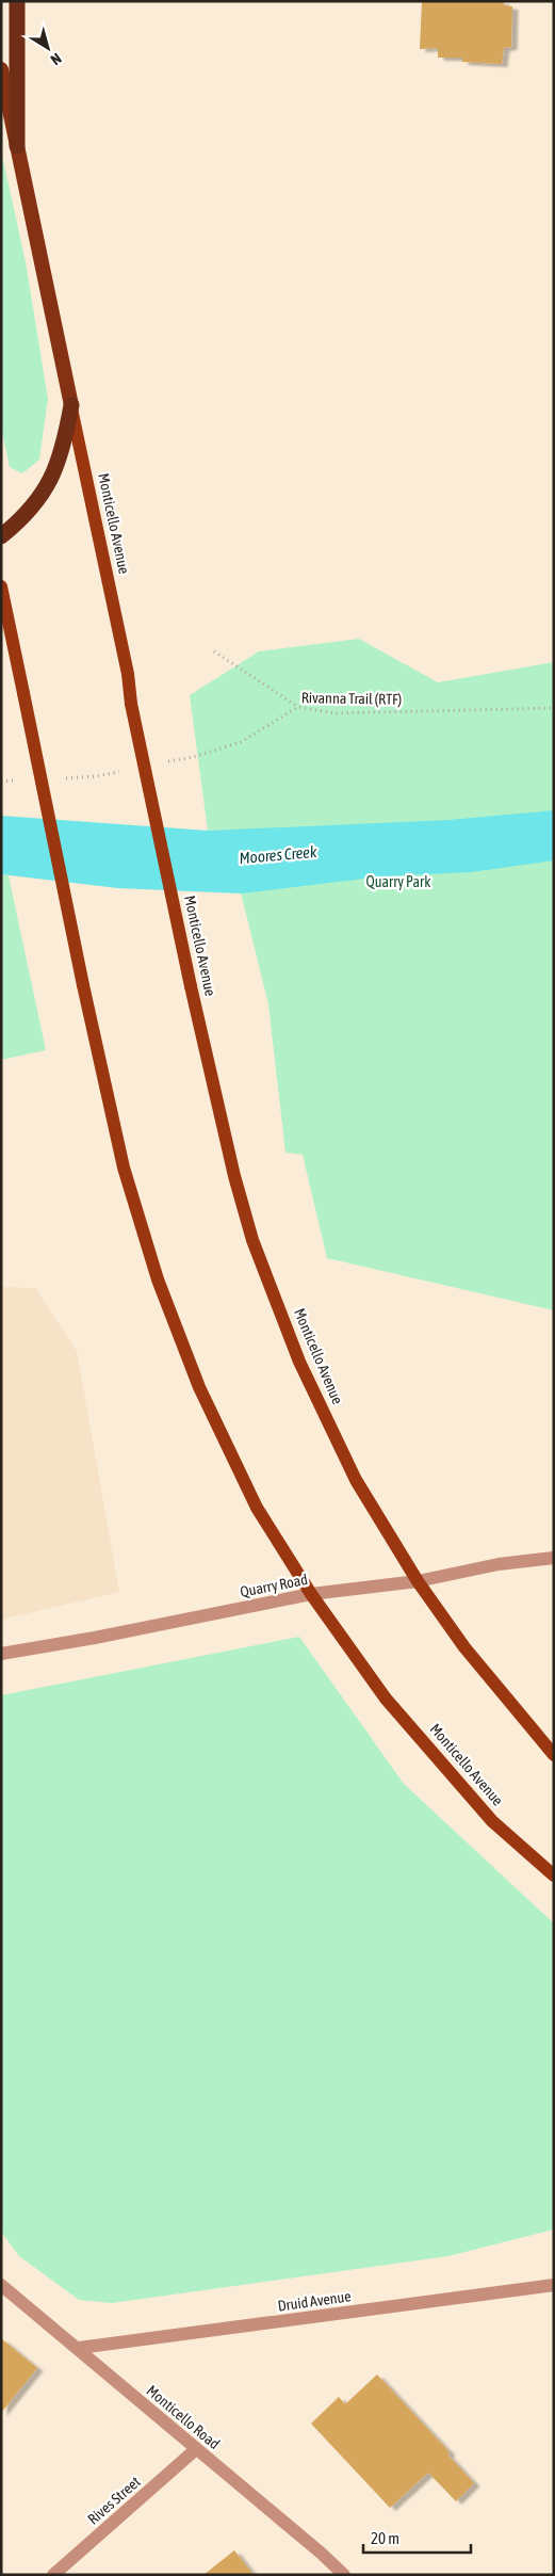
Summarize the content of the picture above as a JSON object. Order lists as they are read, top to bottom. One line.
{"streets":{"highway":["Monticello Avenue"],"street":["Quarry Road","Druid Avenue","Monticello Road","Rives Street"],"path":["Rivanna Trail (RTF)"]},"crossings":[["Monticello Avenue","Quarry Road"],["Druid Avenue","Monticello Road"],["Monticello Road","Rives Street"]],"water":["Moores Creek"],"parks":["Quarry Park"],"scale_bar":"20 m","north":"bottom right"}
